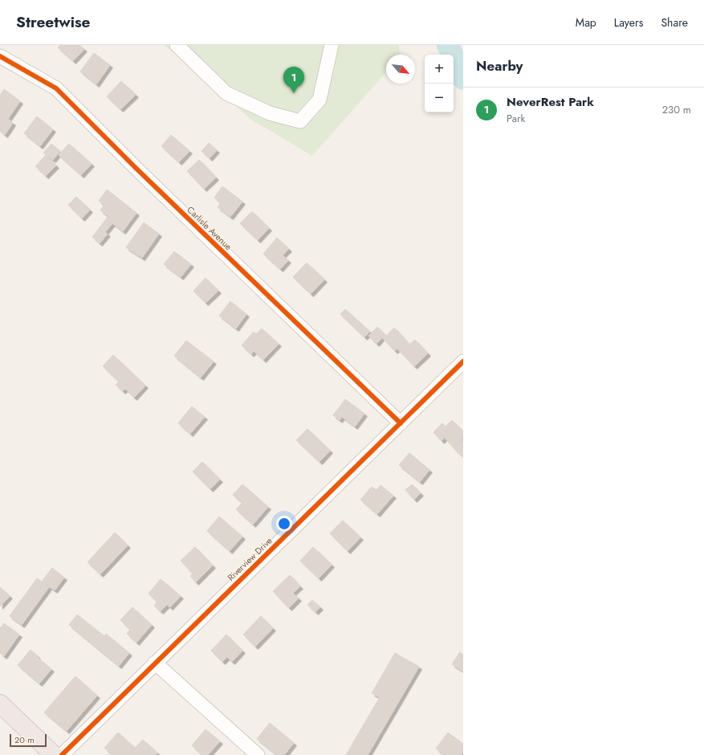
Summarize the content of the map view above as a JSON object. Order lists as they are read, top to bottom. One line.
{"streets":{"street":["Carlisle Avenue","Riverview Drive"]},"crossings":[["Carlisle Avenue","Riverview Drive"]],"scale_bar":"20 m","north":"bottom right","page":{"header":"Streetwise","nav":["Map","Layers","Share"],"heading":"Nearby","map_buttons":["+","−"],"pins":"1","list":[{"mark":"1","name":"NeverRest Park","note":"Park","value":"230 m"}],"scale":"20 m"}}
